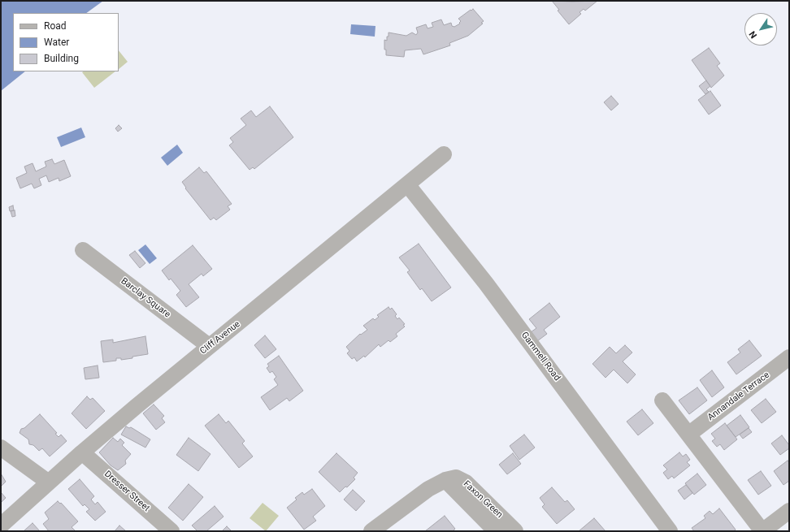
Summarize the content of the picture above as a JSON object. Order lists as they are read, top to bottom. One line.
{"streets":{"street":["Barclay Square","Cliff Avenue","Gammell Road","Annandale Terrace","Dresser Street","Faxon Green"]},"crossings":[["Barclay Square","Cliff Avenue"],["Cliff Avenue","Gammell Road"],["Cliff Avenue","Dresser Street"]],"legend":["Road","Water","Building"],"north":"bottom left"}
